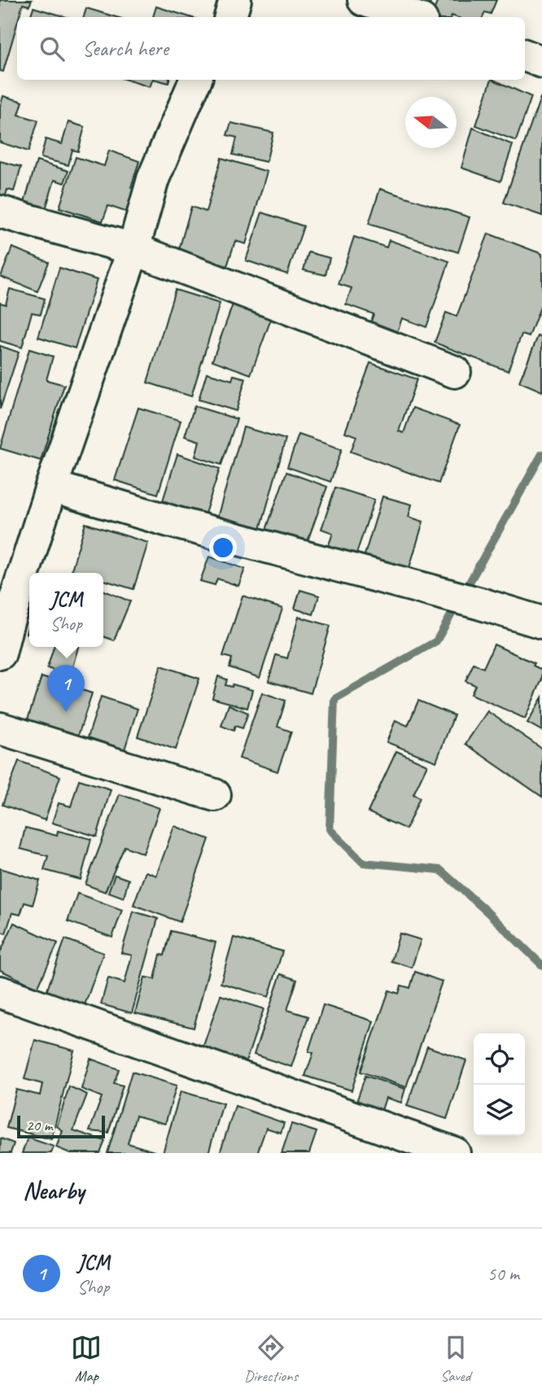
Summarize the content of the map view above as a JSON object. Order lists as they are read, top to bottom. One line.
{"scale_bar":"20 m","north":"left","page":{"search":"Search here","popup":["JCM","Shop"],"pins":"1","scale":"20 m","heading":"Nearby","list":[{"mark":"1","name":"JCM","note":"Shop","value":"50 m"}],"nav":["Map","Directions","Saved"]}}
